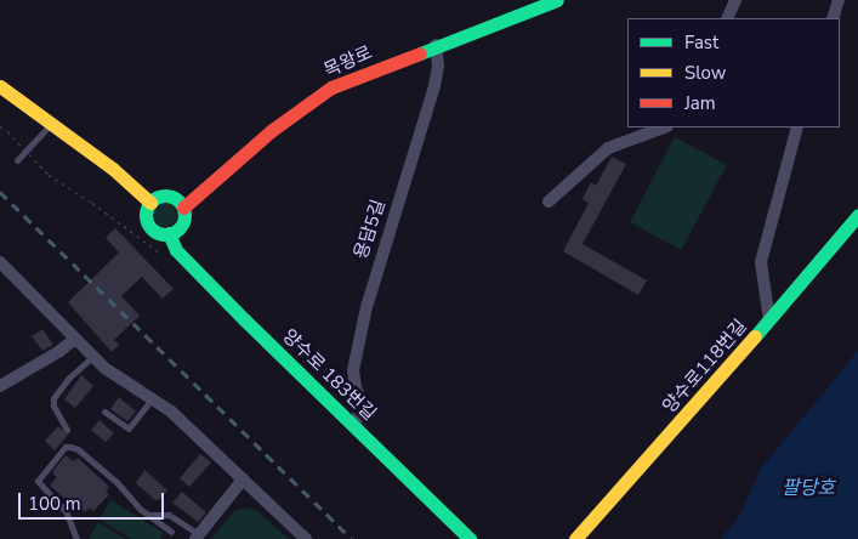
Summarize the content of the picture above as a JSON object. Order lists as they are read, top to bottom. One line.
{"streets":{"street":["목왕로","용담5길","양수로118번길","양수로 183번길"]},"crossings":[["목왕로","용담5길"],["목왕로","양수로 183번길"],["용담5길","양수로 183번길"]],"water":["팔당호"],"legend":["Fast","Slow","Jam"],"scale_bar":"100 m"}
